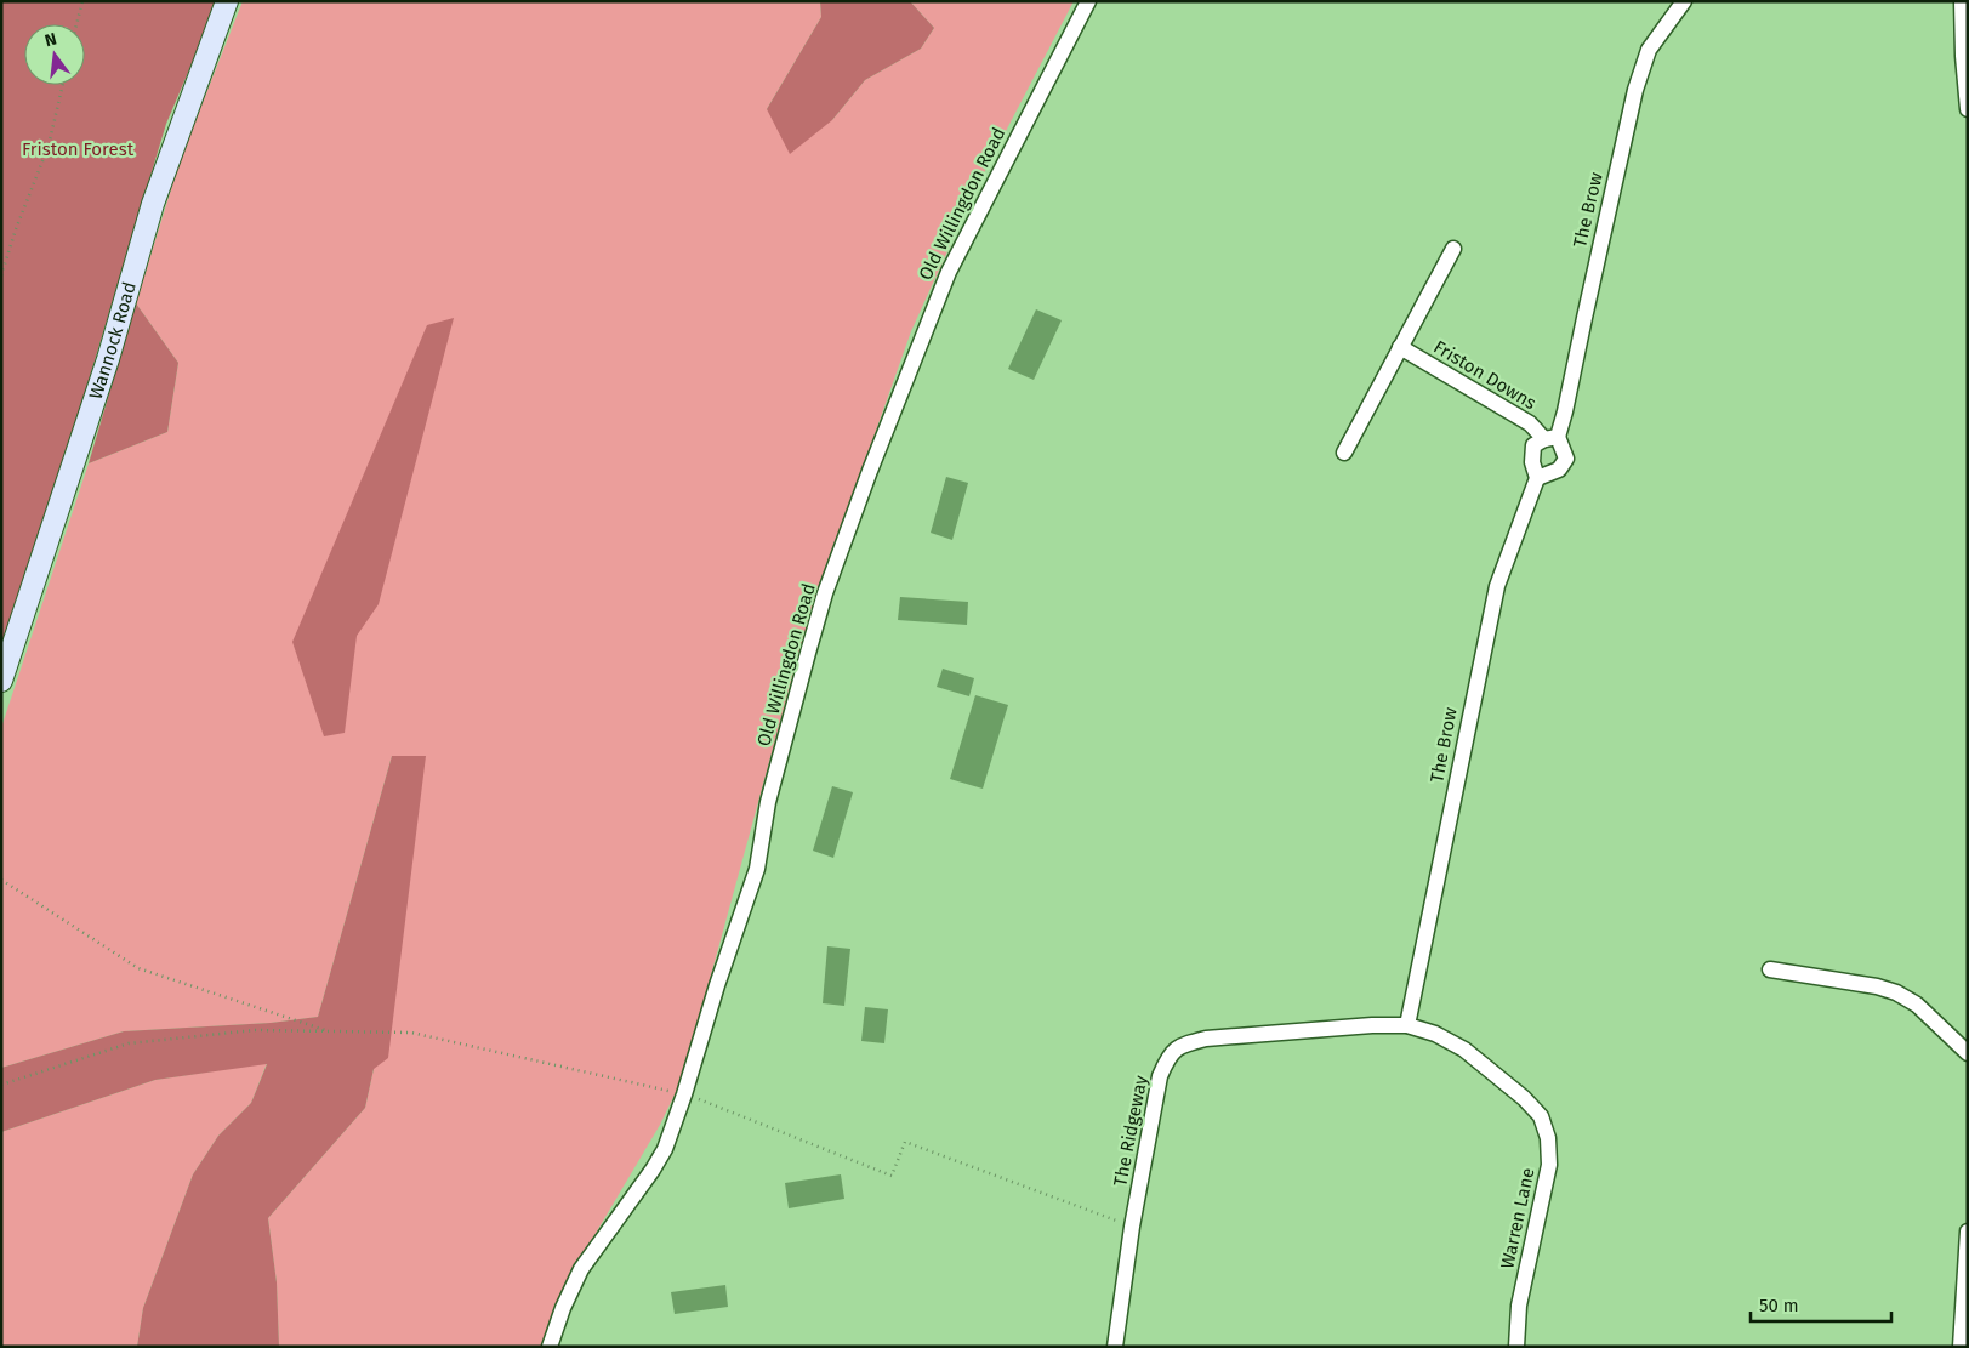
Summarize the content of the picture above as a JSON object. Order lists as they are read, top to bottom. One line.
{"streets":{"street":["Old Willingdon Road","The Brow","Wannock Road","Friston Downs","The Ridgeway","Warren Lane"]},"crossings":[["The Brow","Friston Downs"],["The Brow","The Ridgeway"],["The Brow","Warren Lane"],["The Ridgeway","Warren Lane"]],"parks":["Friston Forest"],"scale_bar":"50 m","north":"top"}
